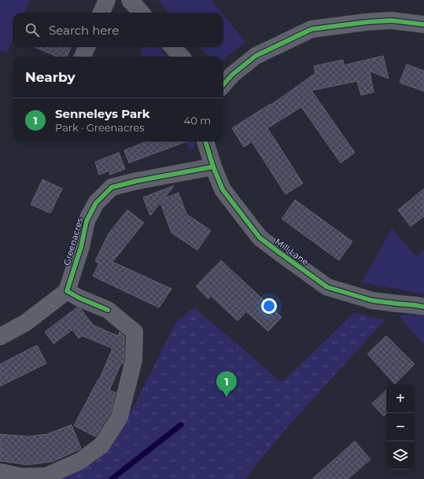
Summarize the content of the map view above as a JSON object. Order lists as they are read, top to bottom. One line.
{"streets":{"street":["Greenacres","Mill Lane"]},"crossings":[["Greenacres","Mill Lane"]],"page":{"search":"Search here","heading":"Nearby","list":[{"mark":"1","name":"Senneleys Park","note":"Park · Greenacres","value":"40 m"}],"pins":"1","map_buttons":["+","−"]}}
